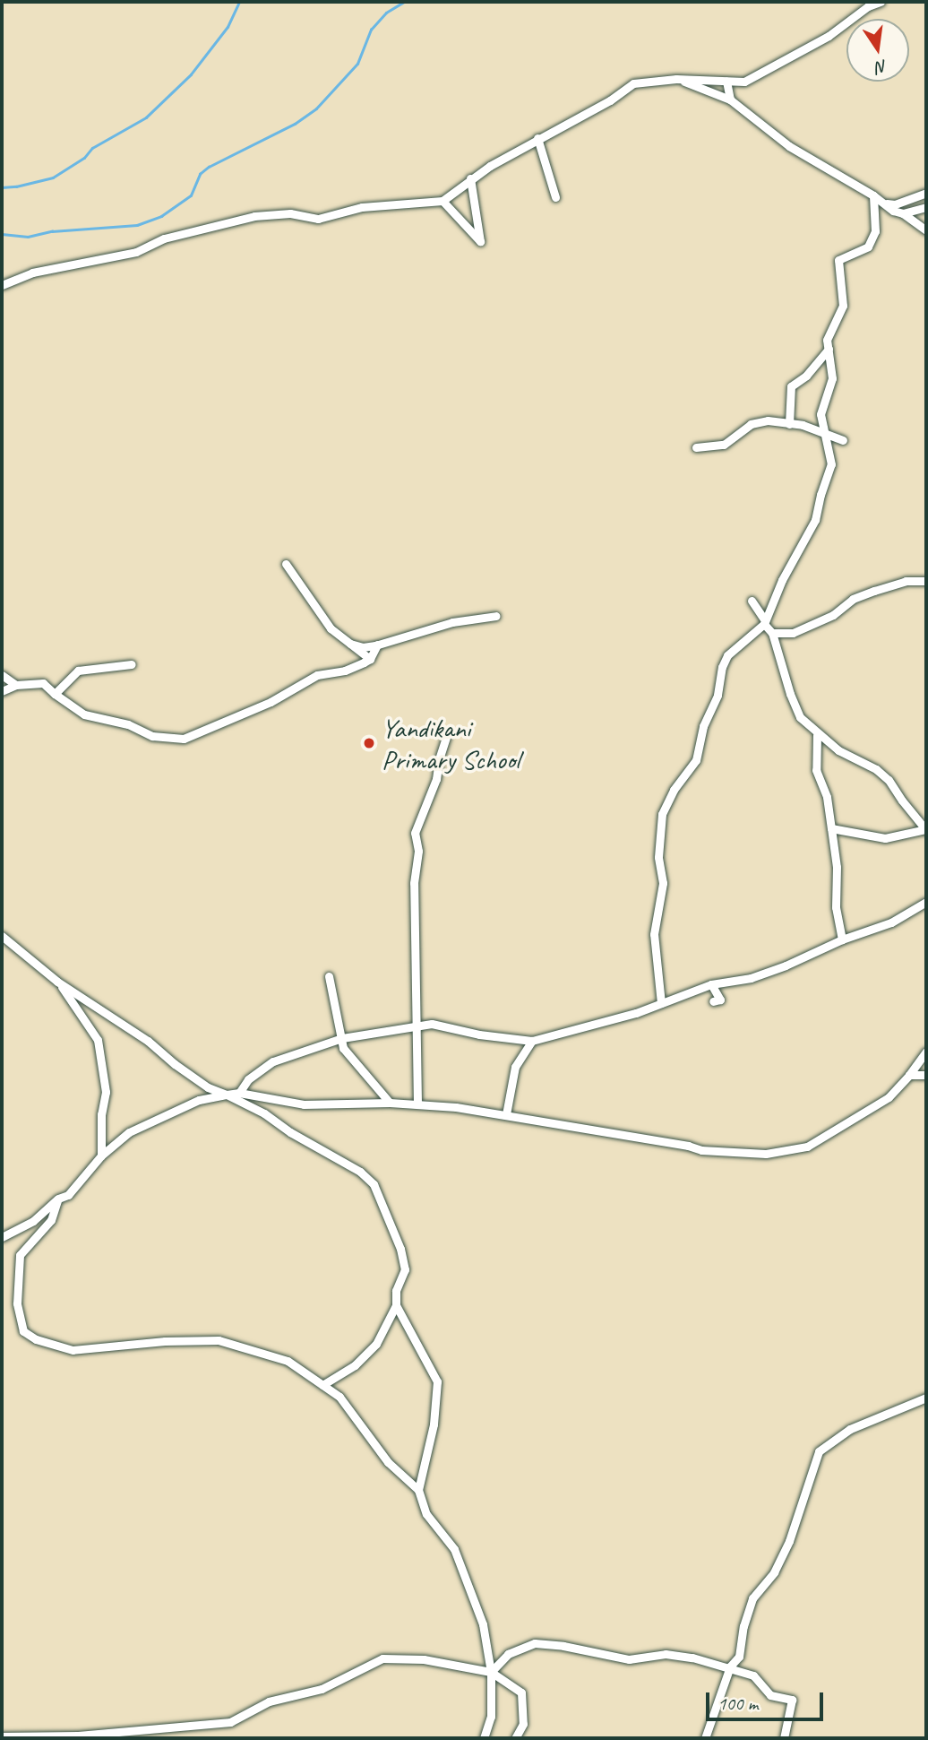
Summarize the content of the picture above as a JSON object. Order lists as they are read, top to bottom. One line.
{"places":["Yandikani Primary School"],"scale_bar":"100 m","north":"bottom"}
